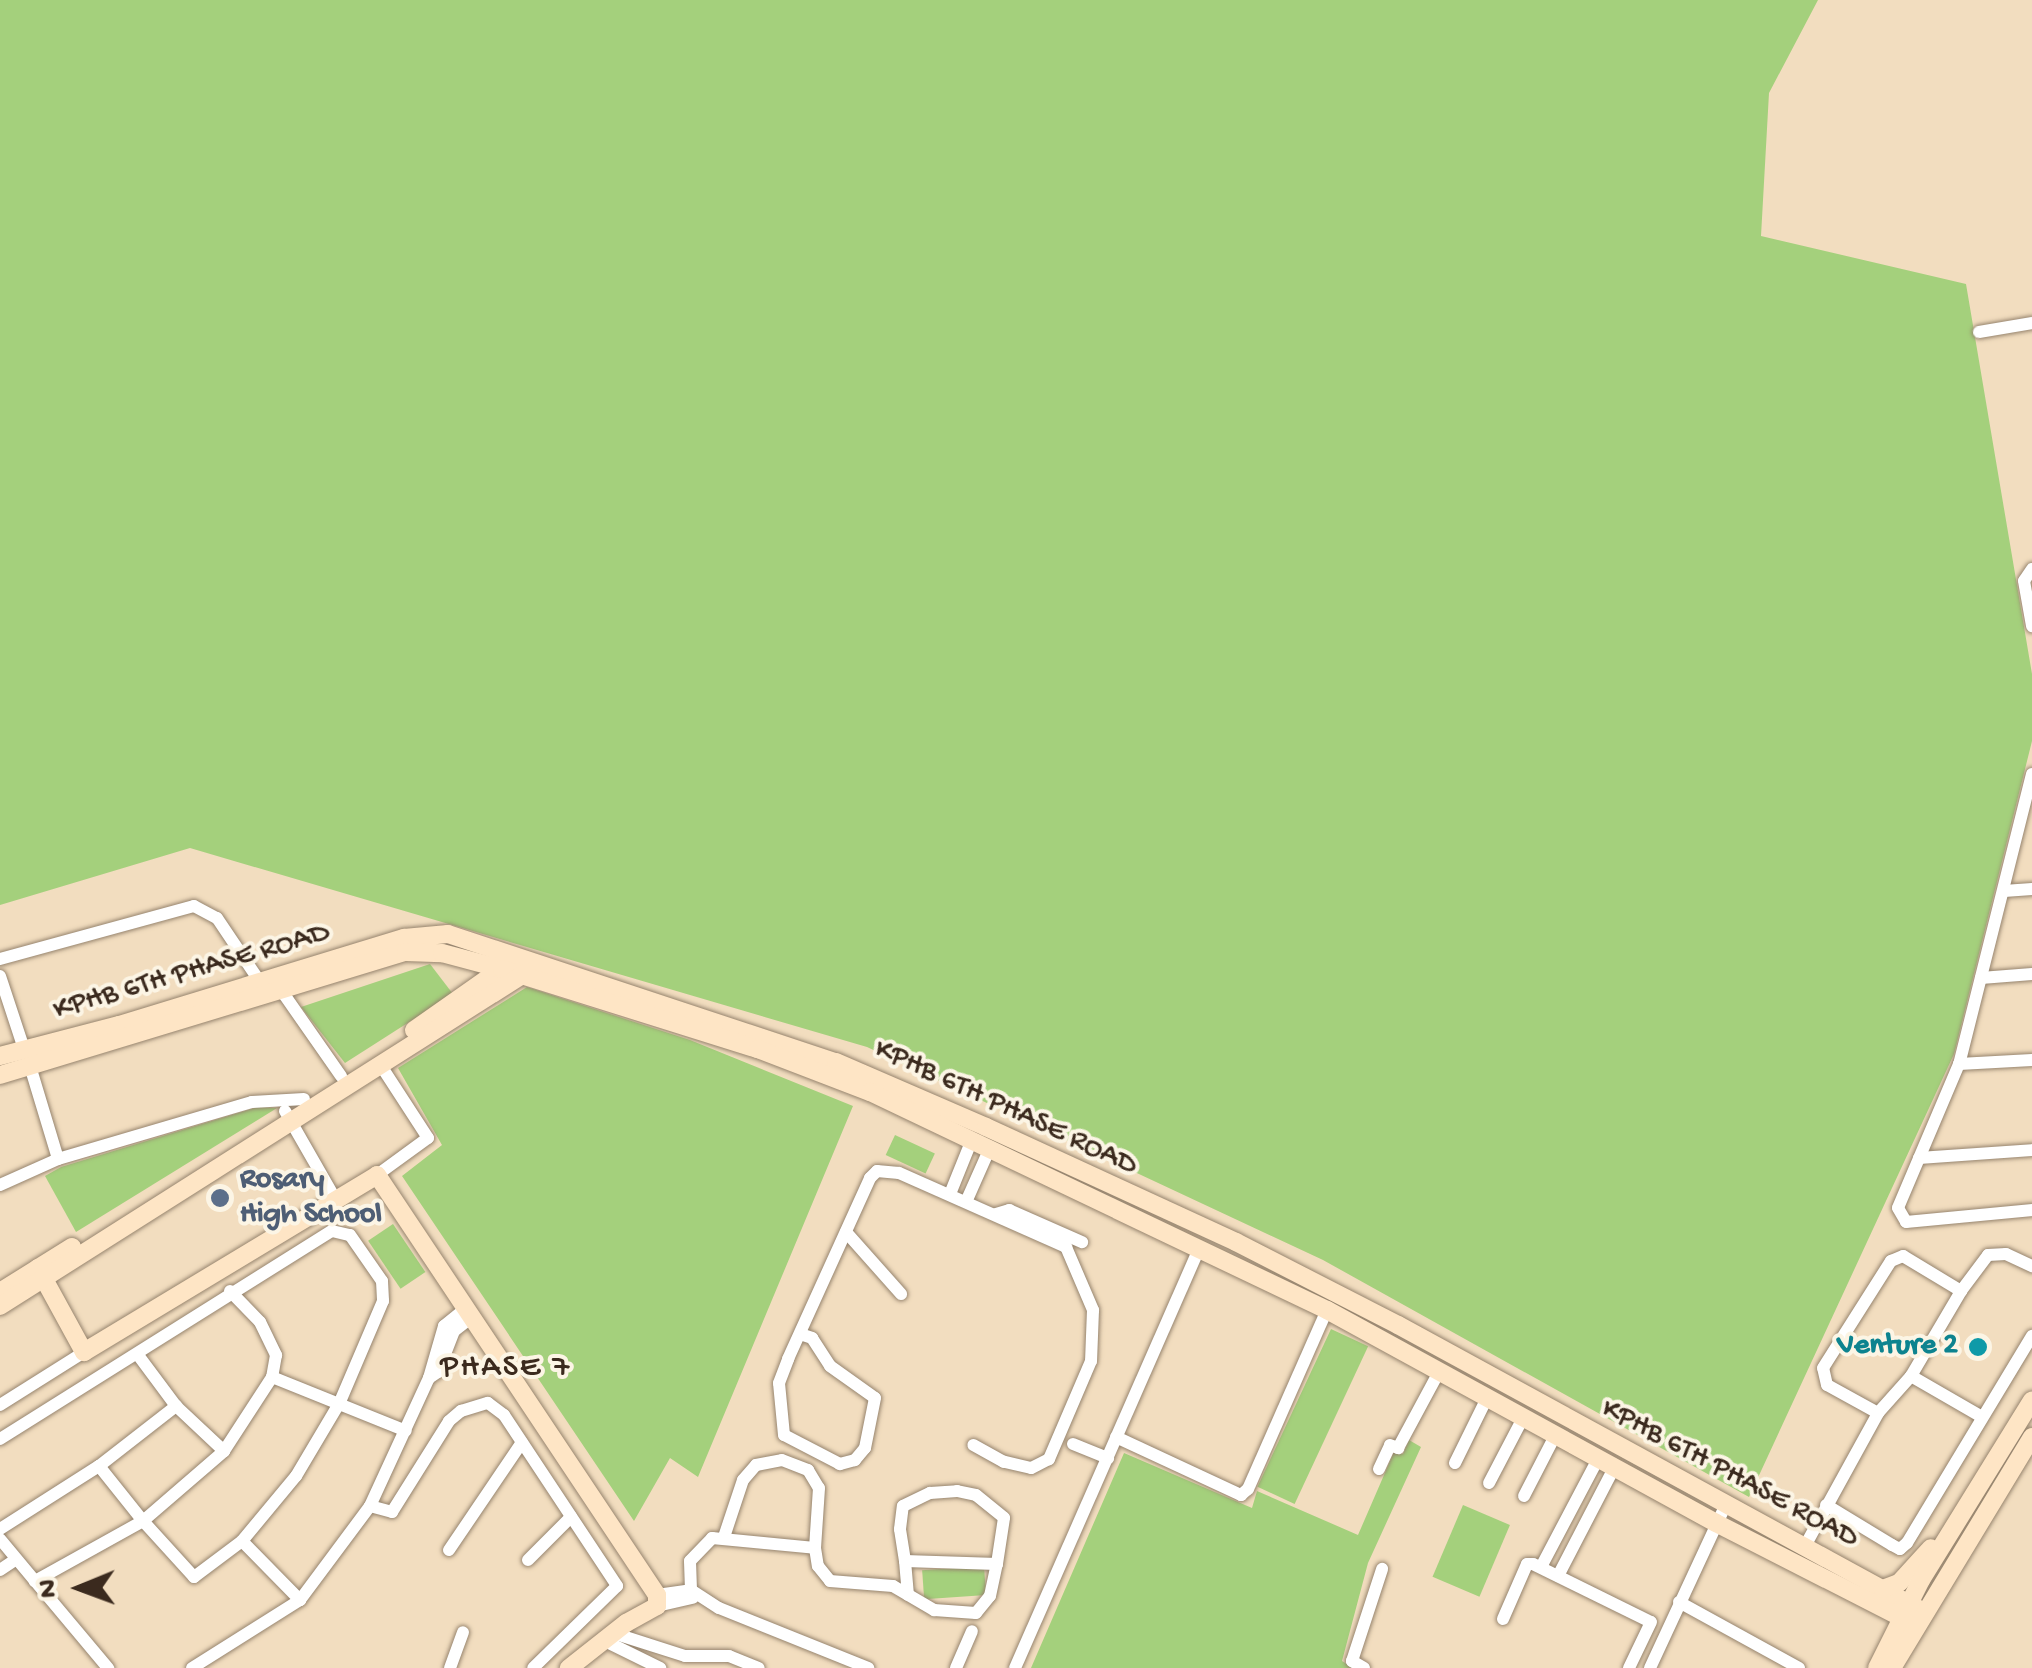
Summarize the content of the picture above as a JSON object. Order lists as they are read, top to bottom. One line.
{"streets":{"street":["KPHB 6TH PHASE ROAD"]},"districts":["PHASE 7"],"places":["Rosary High School","Venture 2"],"north":"left"}
